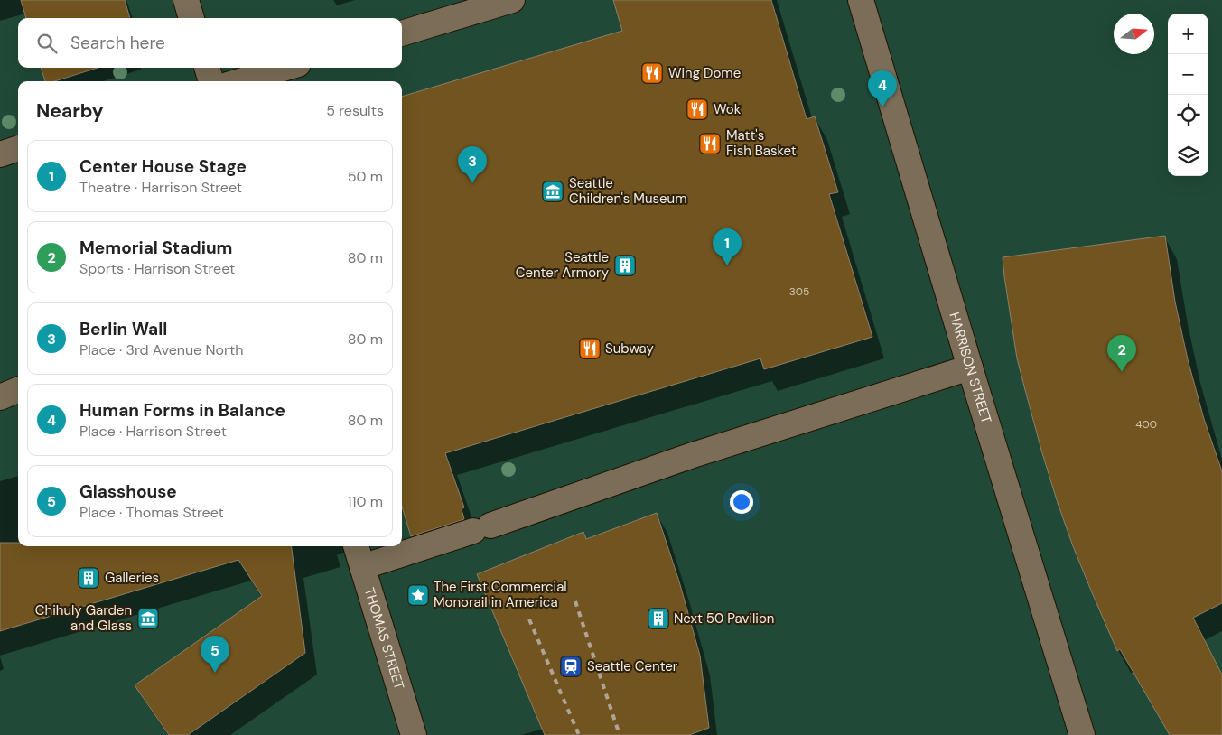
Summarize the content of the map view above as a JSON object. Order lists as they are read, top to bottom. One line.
{"streets":{"street":["HARRISON STREET","THOMAS STREET"]},"places":{"restaurant":["Wing Dome","Wok","Matt's Fish Basket","Subway"],"museum":["Seattle Children's Museum","Chihuly Garden and Glass"],"building":["Seattle Center Armory","Galleries","Next 50 Pavilion"],"place":["The First Commercial Monorail in America"],"station":["Seattle Center"]},"house_numbers":["305","400"],"north":"right","page":{"map_buttons":["+","−"],"search":"Search here","pins":["4","3","1","2","5"],"heading":["Nearby","5 results"],"list":[{"mark":"1","name":"Center House Stage","note":"Theatre · Harrison Street","value":"50 m"},{"mark":"2","name":"Memorial Stadium","note":"Sports · Harrison Street","value":"80 m"},{"mark":"3","name":"Berlin Wall","note":"Place · 3rd Avenue North","value":"80 m"},{"mark":"4","name":"Human Forms in Balance","note":"Place · Harrison Street","value":"80 m"},{"mark":"5","name":"Glasshouse","note":"Place · Thomas Street","value":"110 m"}]}}
